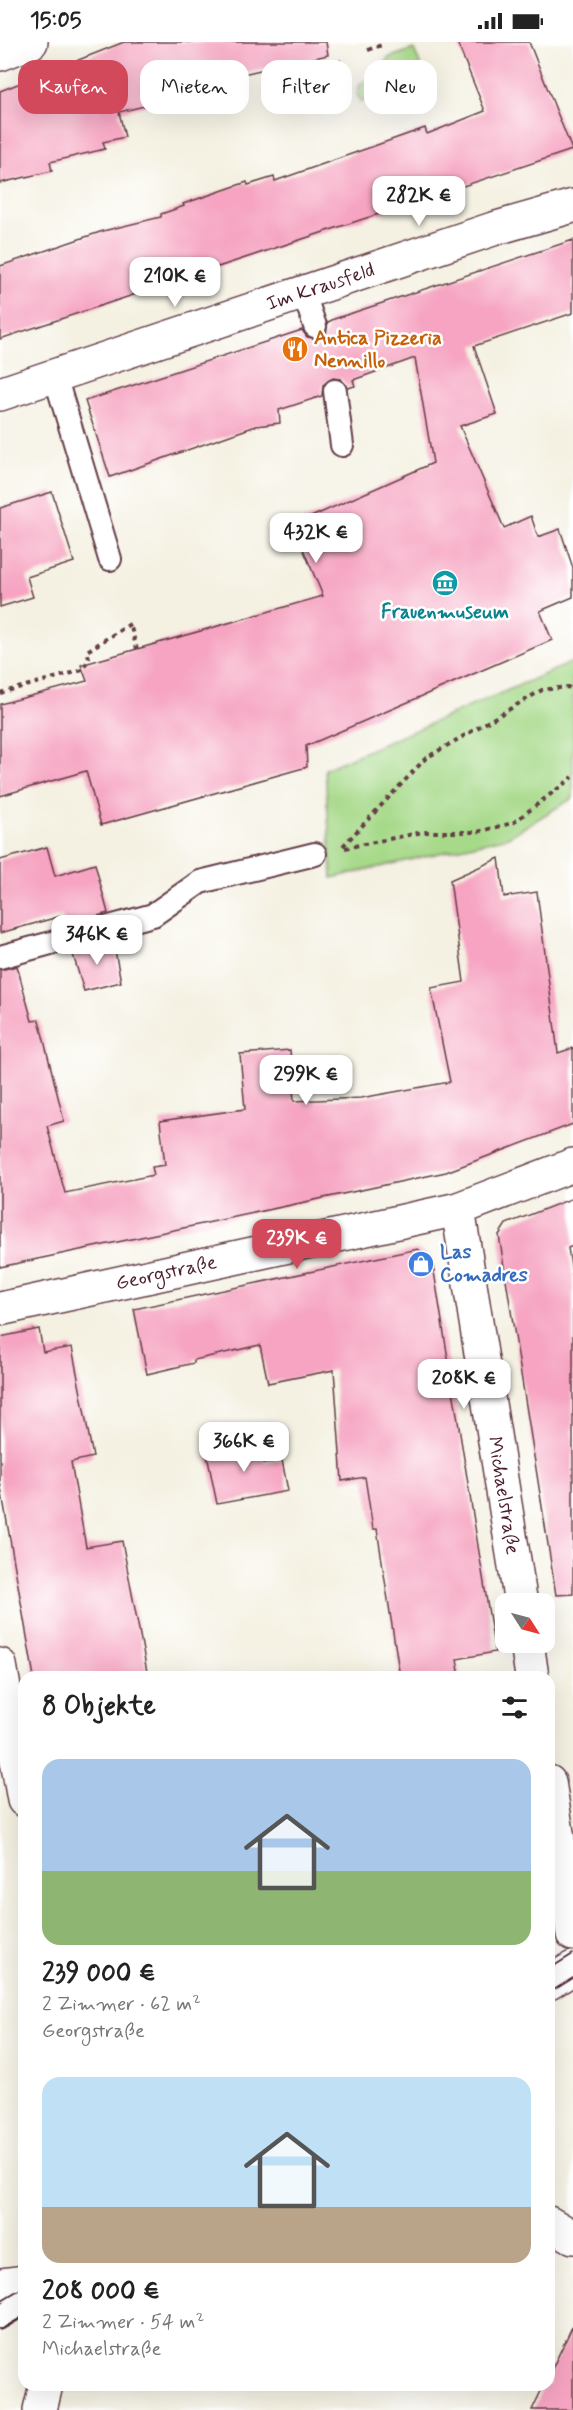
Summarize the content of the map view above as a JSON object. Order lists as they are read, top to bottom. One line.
{"streets":{"street":["Im Krausfeld","Georgstraße","Michaelstraße"]},"crossings":[["Georgstraße","Michaelstraße"]],"places":{"restaurant":["Antica Pizzeria Nennillo"],"museum":["Frauenmuseum"],"shop":["Las Comadres"]},"north":"bottom right","page":{"status":"15:05","chip":["Kaufen","Mieten","Filter","Neu"],"price":["282K €","210K €","432K €","346K €","299K €","239K €","208K €","366K €"],"heading":"8 Objekte","list":[{"name":"239 000 €","note":"2 Zimmer · 62 m² · Georgstraße"},{"name":"208 000 €","note":"2 Zimmer · 54 m² · Michaelstraße"}]}}
